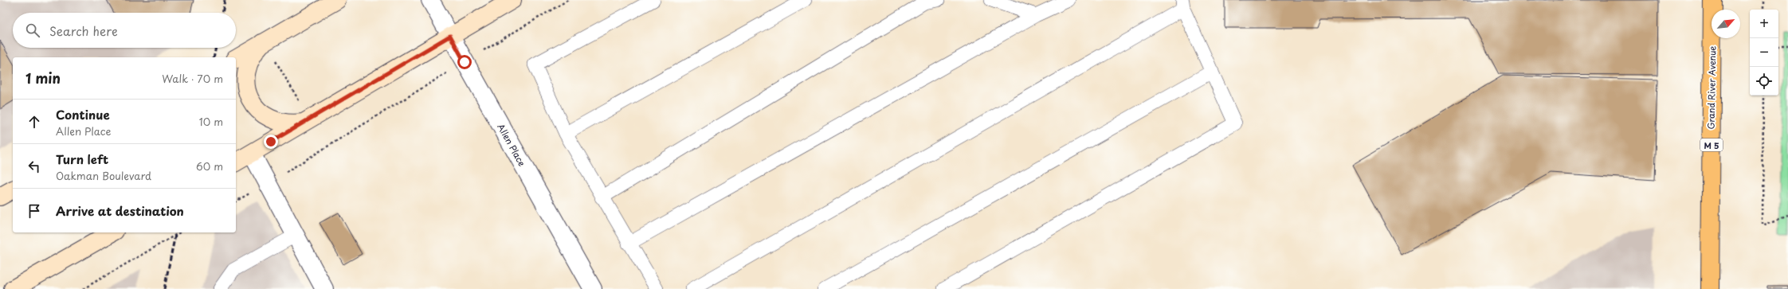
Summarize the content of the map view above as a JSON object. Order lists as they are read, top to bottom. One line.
{"streets":{"main road":["Grand River Avenue","M 5"],"street":["Allen Place"]},"north":"top right","page":{"map_buttons":["+","−"],"search":"Search here","heading":["1 min","Walk · 70 m"],"list":[["Continue","Allen Place","10 m"],["Turn left","Oakman Boulevard","60 m"],"Arrive at destination"]}}
